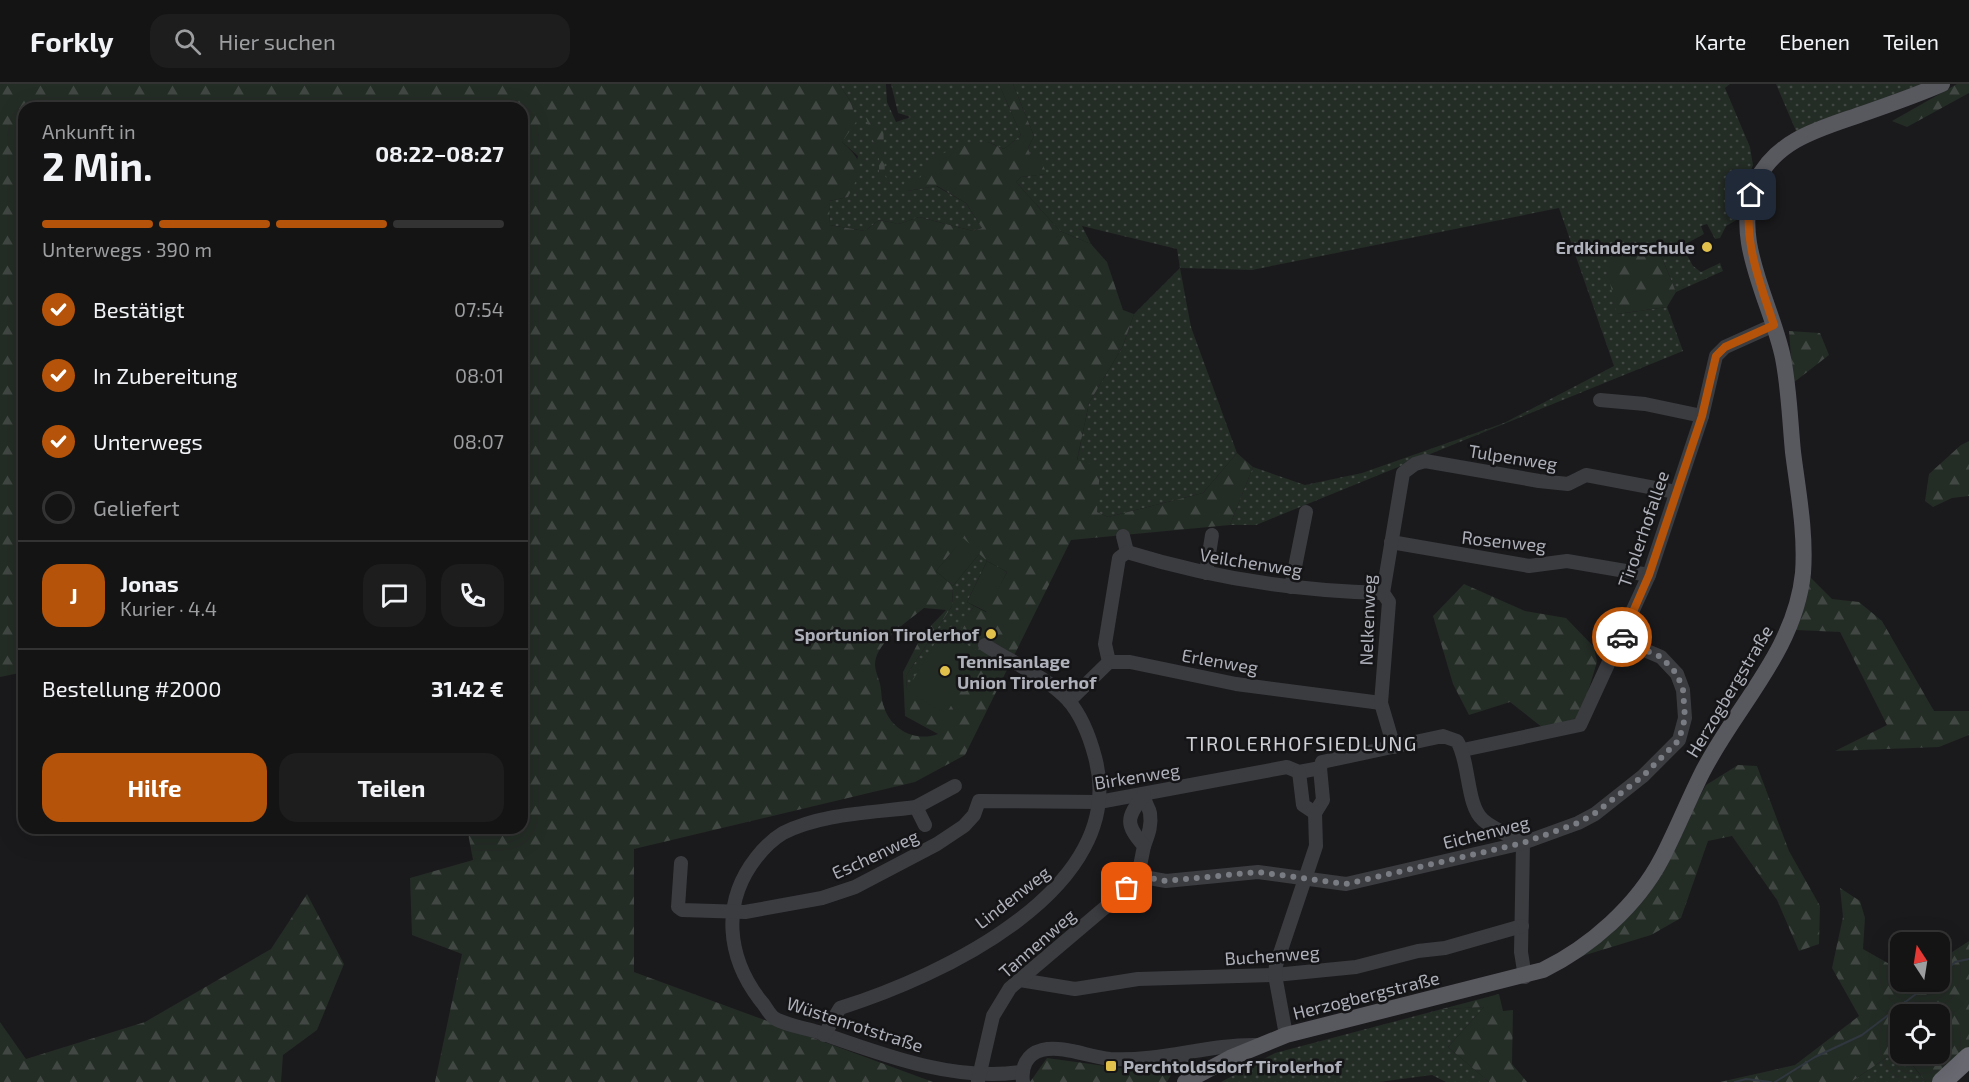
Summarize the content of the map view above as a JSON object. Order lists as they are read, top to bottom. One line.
{"streets":{"main road":["Herzogbergstraße"],"street":["Tulpenweg","Tirolerhofallee","Rosenweg","Veilchenweg","Nelkenweg","Erlenweg","Birkenweg","Eichenweg","Eschenweg","Lindenweg","Tannenweg","Buchenweg","Wüstenrotstraße"]},"crossings":[["Tulpenweg","Tirolerhofallee"],["Tulpenweg","Nelkenweg"],["Tirolerhofallee","Rosenweg"],["Tirolerhofallee","Herzogbergstraße"],["Tirolerhofallee","Birkenweg"],["Tirolerhofallee","Eichenweg"],["Rosenweg","Nelkenweg"],["Veilchenweg","Nelkenweg"],["Nelkenweg","Erlenweg"],["Nelkenweg","Birkenweg"],["Herzogbergstraße","Wüstenrotstraße"],["Birkenweg","Eschenweg"],["Birkenweg","Lindenweg"],["Eichenweg","Tannenweg"],["Eschenweg","Wüstenrotstraße"],["Lindenweg","Wüstenrotstraße"],["Tannenweg","Buchenweg"],["Tannenweg","Wüstenrotstraße"]],"districts":["TIROLERHOFSIEDLUNG"],"places":{"other":["Erdkinderschule","Sportunion Tirolerhof","Tennisanlage Union Tirolerhof"],"transit":["Perchtoldsdorf Tirolerhof"]},"north":"top","page":{"header":"Forkly","search":"Hier suchen","nav":["Karte","Ebenen","Teilen"],"heading":["2 Min.","Ankunft in","08:22–08:27"],"panel":["Jonas","Kurier · 4.4","Bestellung #2000","31.42 €"],"bar":"Unterwegs · 390 m","list":[["Bestätigt","07:54"],["In Zubereitung","08:01"],["Unterwegs","08:07"],"Geliefert"],"round":"J","buttons":["Hilfe","Teilen"]}}
